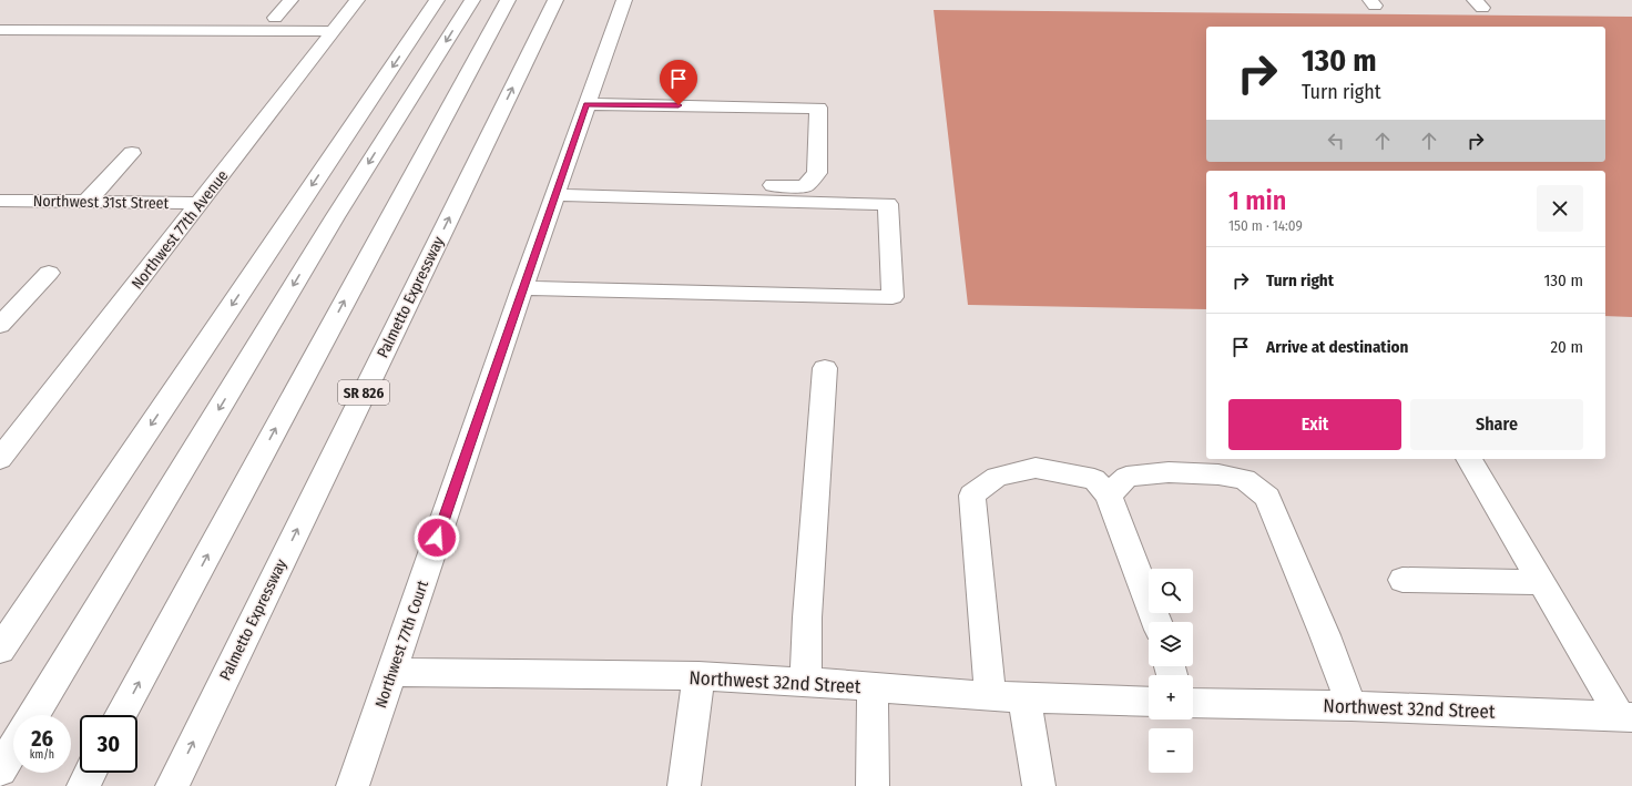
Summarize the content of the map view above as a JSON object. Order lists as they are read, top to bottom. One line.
{"streets":{"main road":["Northwest 31st Street","Northwest 77th Avenue","Palmetto Expressway","SR 826","Northwest 77th Court","Northwest 32nd Street"]},"crossings":[["Northwest 31st Street","Northwest 77th Avenue"],["Northwest 77th Court","Northwest 32nd Street"]],"page":{"turn":["130 m","Turn right"],"heading":["1 min","150 m · 14:09"],"list":[{"name":"Turn right","value":"130 m"},{"name":"Arrive at destination","value":"20 m"}],"buttons":["Exit","Share"],"map_buttons":["+","−"],"speed":"26 km/h","limit":"30"}}
